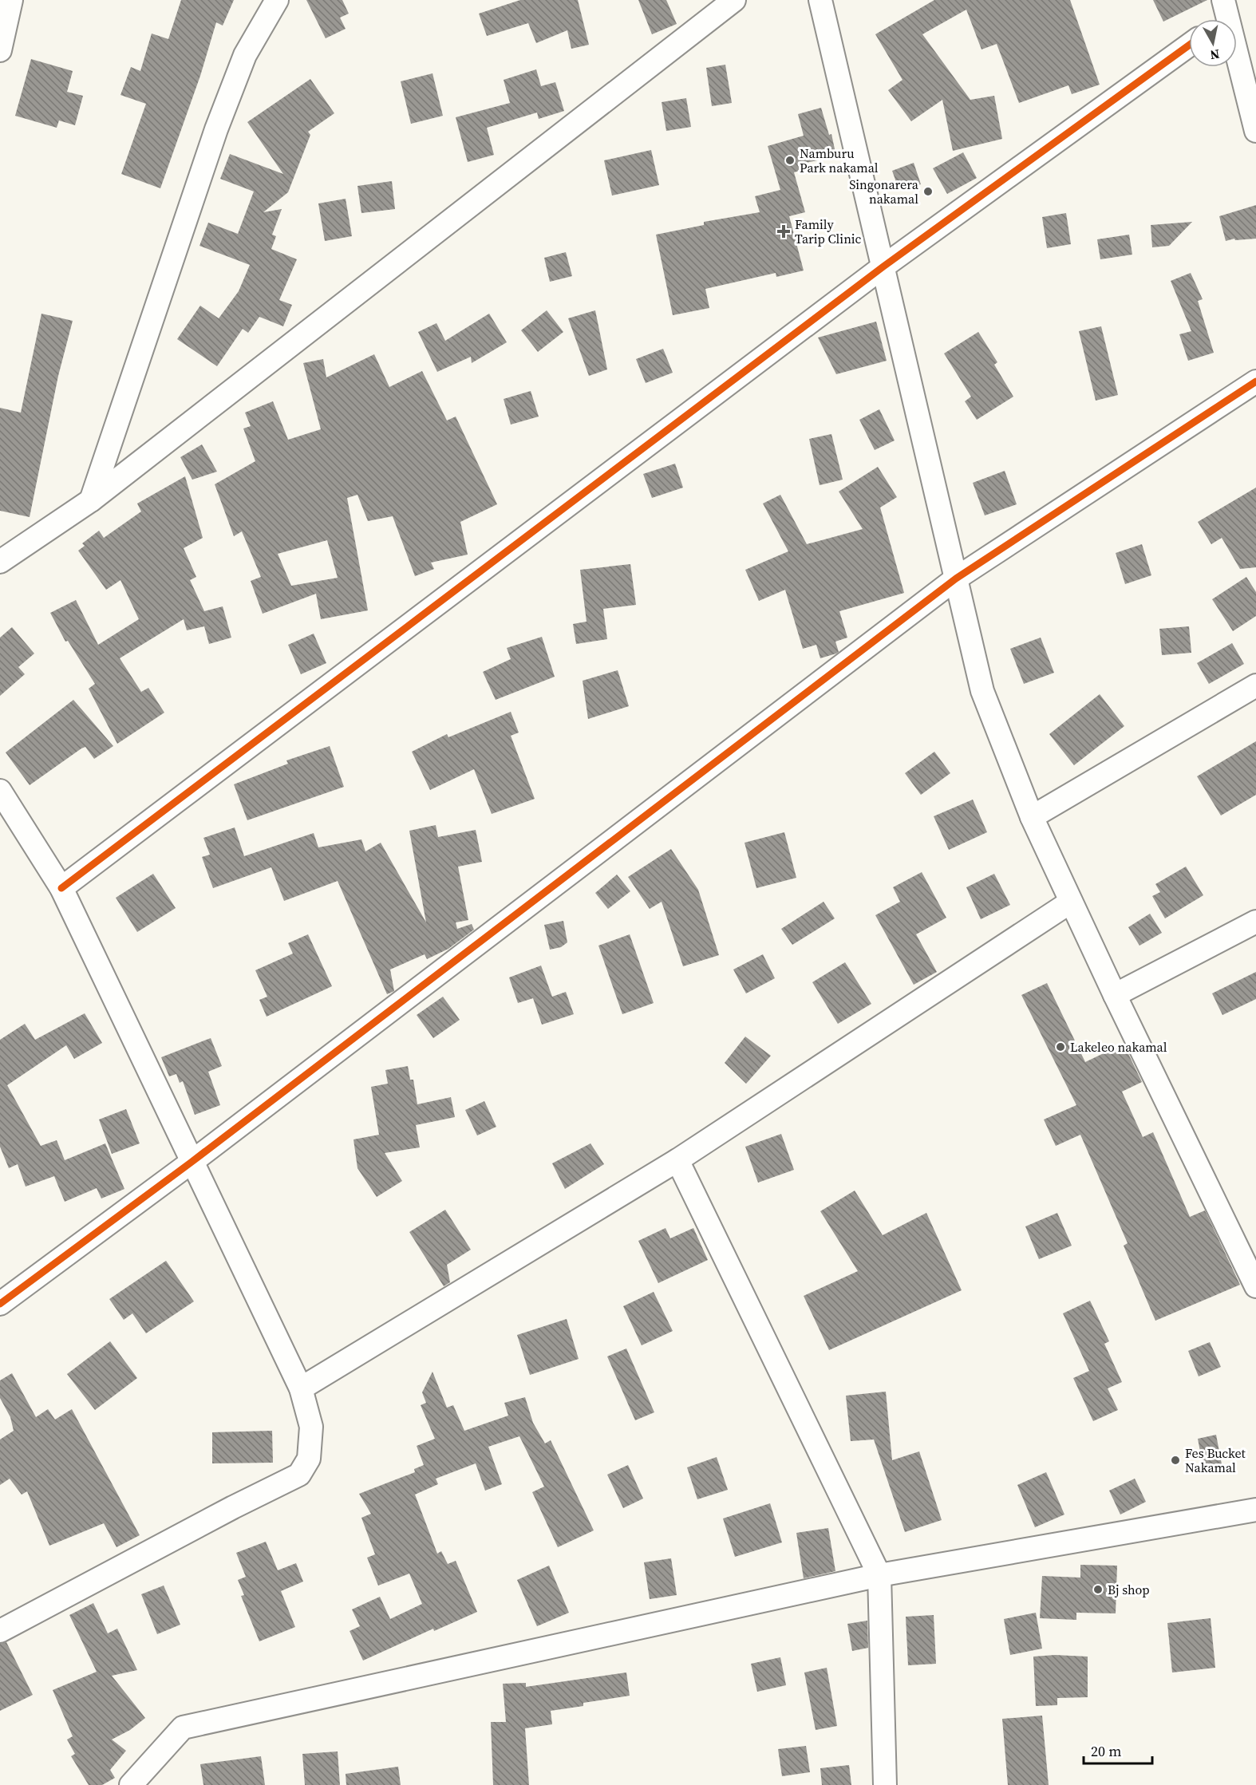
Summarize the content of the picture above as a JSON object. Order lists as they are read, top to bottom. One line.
{"places":{"other":["Namburu Park nakamal","Singonarera nakamal","Lakeleo nakamal","Fes Bucket Nakamal","Bj shop"],"health":["Family Tarip Clinic"]},"scale_bar":"20 m","north":"bottom"}
